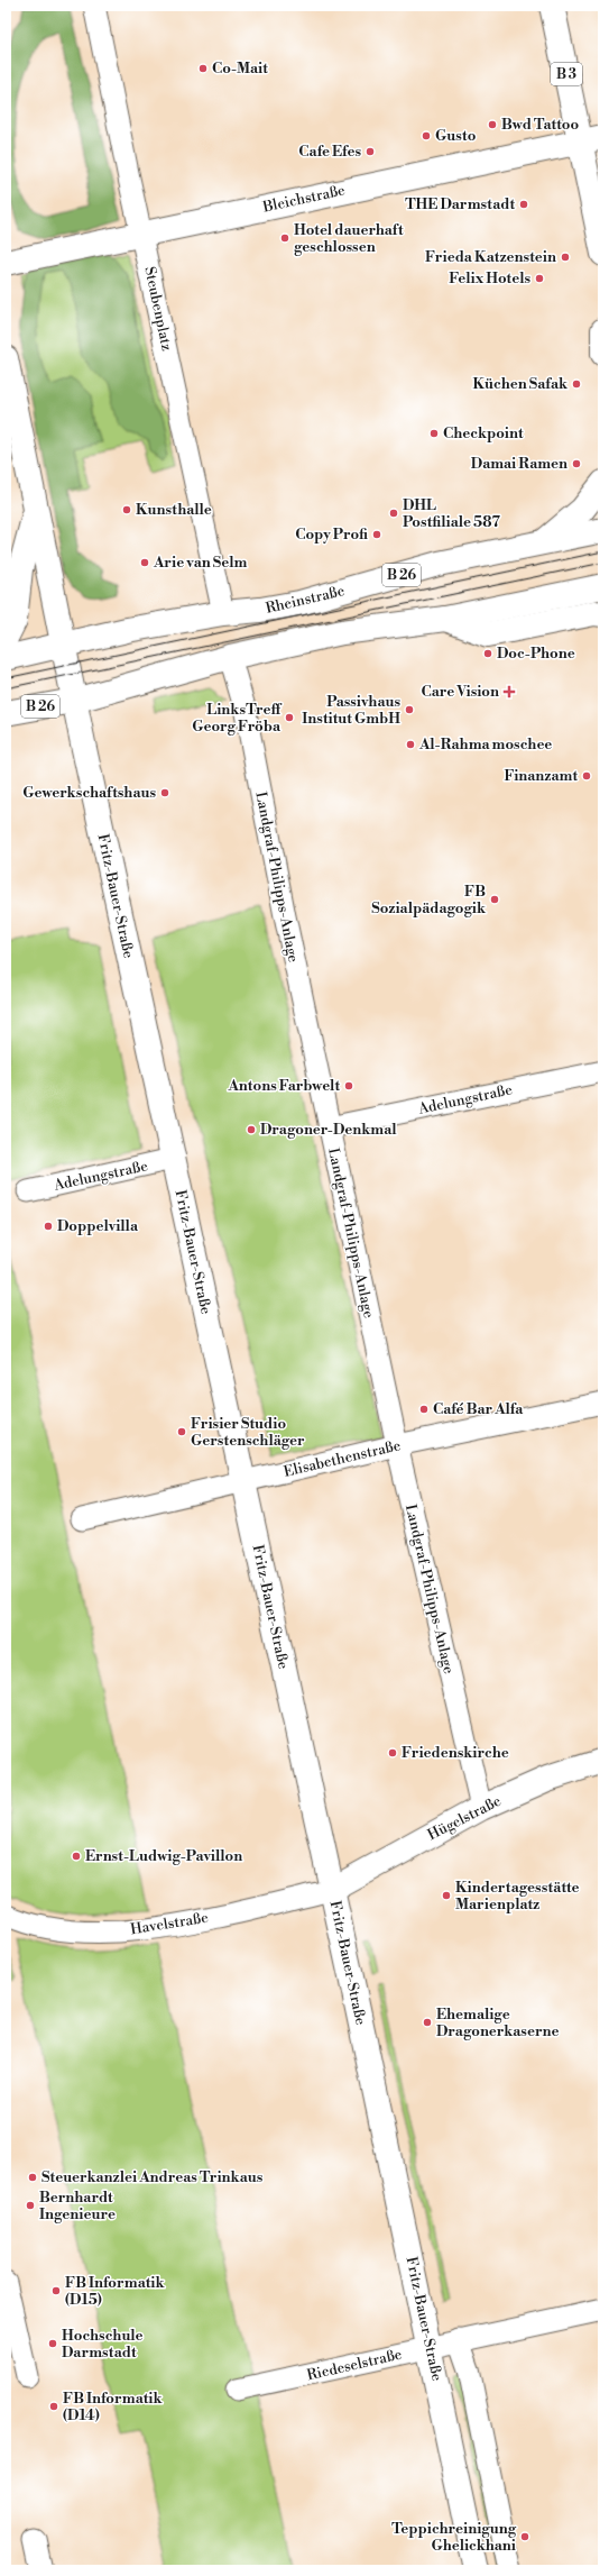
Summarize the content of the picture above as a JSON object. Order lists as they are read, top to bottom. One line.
{"streets":{"main road":["B 3","Bleichstraße","B 26","Rheinstraße","Fritz-Bauer-Straße","Hügelstraße"],"street":["Steubenplatz","Landgraf-Philipps-Anlage","Adelungstraße","Elisabethenstraße","Havelstraße","Riedeselstraße"]},"crossings":[["B 3","Bleichstraße"],["Bleichstraße","Steubenplatz"],["Steubenplatz","Rheinstraße"],["B 26","Landgraf-Philipps-Anlage"],["B 26","Fritz-Bauer-Straße"],["Rheinstraße","Fritz-Bauer-Straße"],["Landgraf-Philipps-Anlage","Adelungstraße"],["Landgraf-Philipps-Anlage","Elisabethenstraße"],["Landgraf-Philipps-Anlage","Hügelstraße"],["Fritz-Bauer-Straße","Adelungstraße"],["Fritz-Bauer-Straße","Elisabethenstraße"],["Fritz-Bauer-Straße","Hügelstraße"],["Fritz-Bauer-Straße","Havelstraße"],["Fritz-Bauer-Straße","Riedeselstraße"],["Hügelstraße","Havelstraße"]],"places":{"other":["Co-Mait","Bwd Tattoo","Gusto","Cafe Efes","THE Darmstadt","Hotel dauerhaft geschlossen","Frieda Katzenstein","Felix Hotels","Küchen Safak","Checkpoint","Damai Ramen","Kunsthalle","DHL Postfiliale 587","Copy Profi","Arie van Selm","Doc-Phone","Passivhaus Institut GmbH","LinksTreff Georg Fröba","Al-Rahma moschee","Finanzamt","Gewerkschaftshaus","FB Sozialpädagogik","Antons Farbwelt","Dragoner-Denkmal","Doppelvilla","Café Bar Alfa","Frisier Studio Gerstenschläger","Friedenskirche","Ernst-Ludwig-Pavillon","Kindertagesstätte Marienplatz","Ehemalige Dragonerkaserne","Steuerkanzlei Andreas Trinkaus","Bernhardt Ingenieure","FB Informatik (D15)","Hochschule Darmstadt","FB Informatik (D14)","Teppichreinigung Ghelickhani"],"health":["Care Vision"]}}
